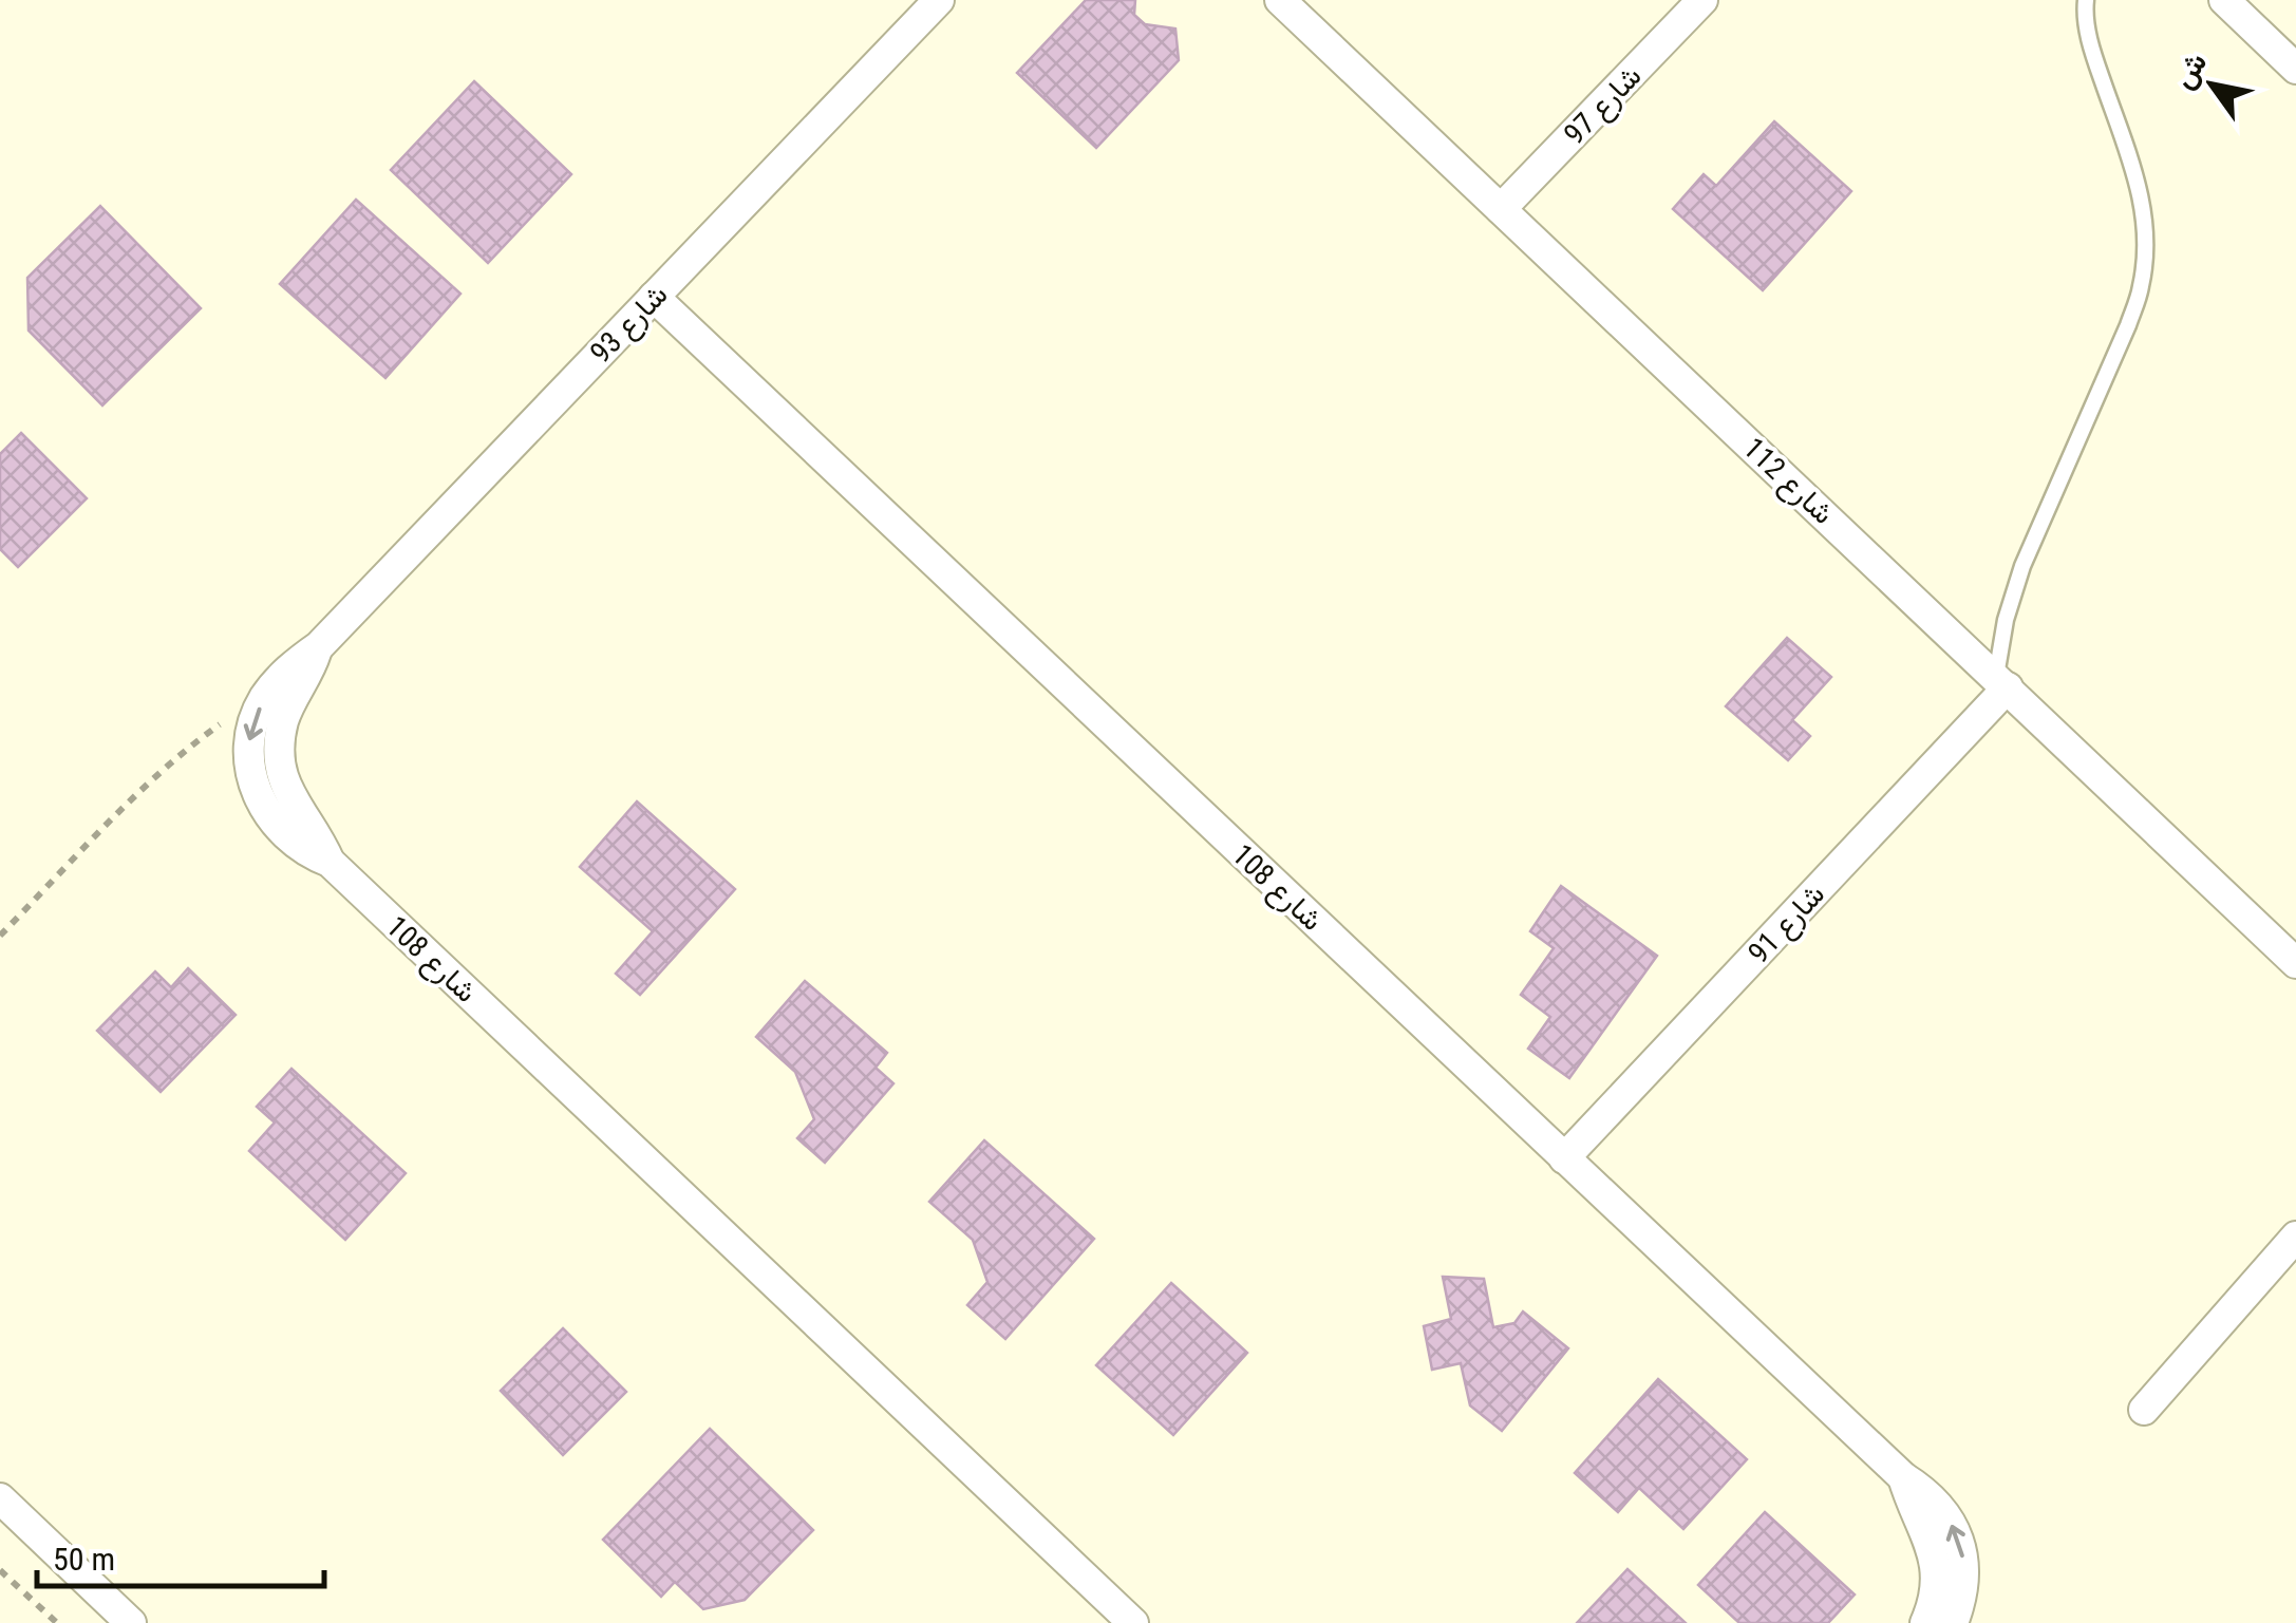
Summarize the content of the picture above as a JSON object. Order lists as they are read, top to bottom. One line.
{"streets":{"street":["شارع 97","شارع 93","شارع 112","شارع 108","شارع 91"]},"crossings":[["شارع 97","شارع 112"],["شارع 93","شارع 108"],["شارع 112","شارع 91"],["شارع 108","شارع 91"]],"scale_bar":"50 m","north":"top left"}
